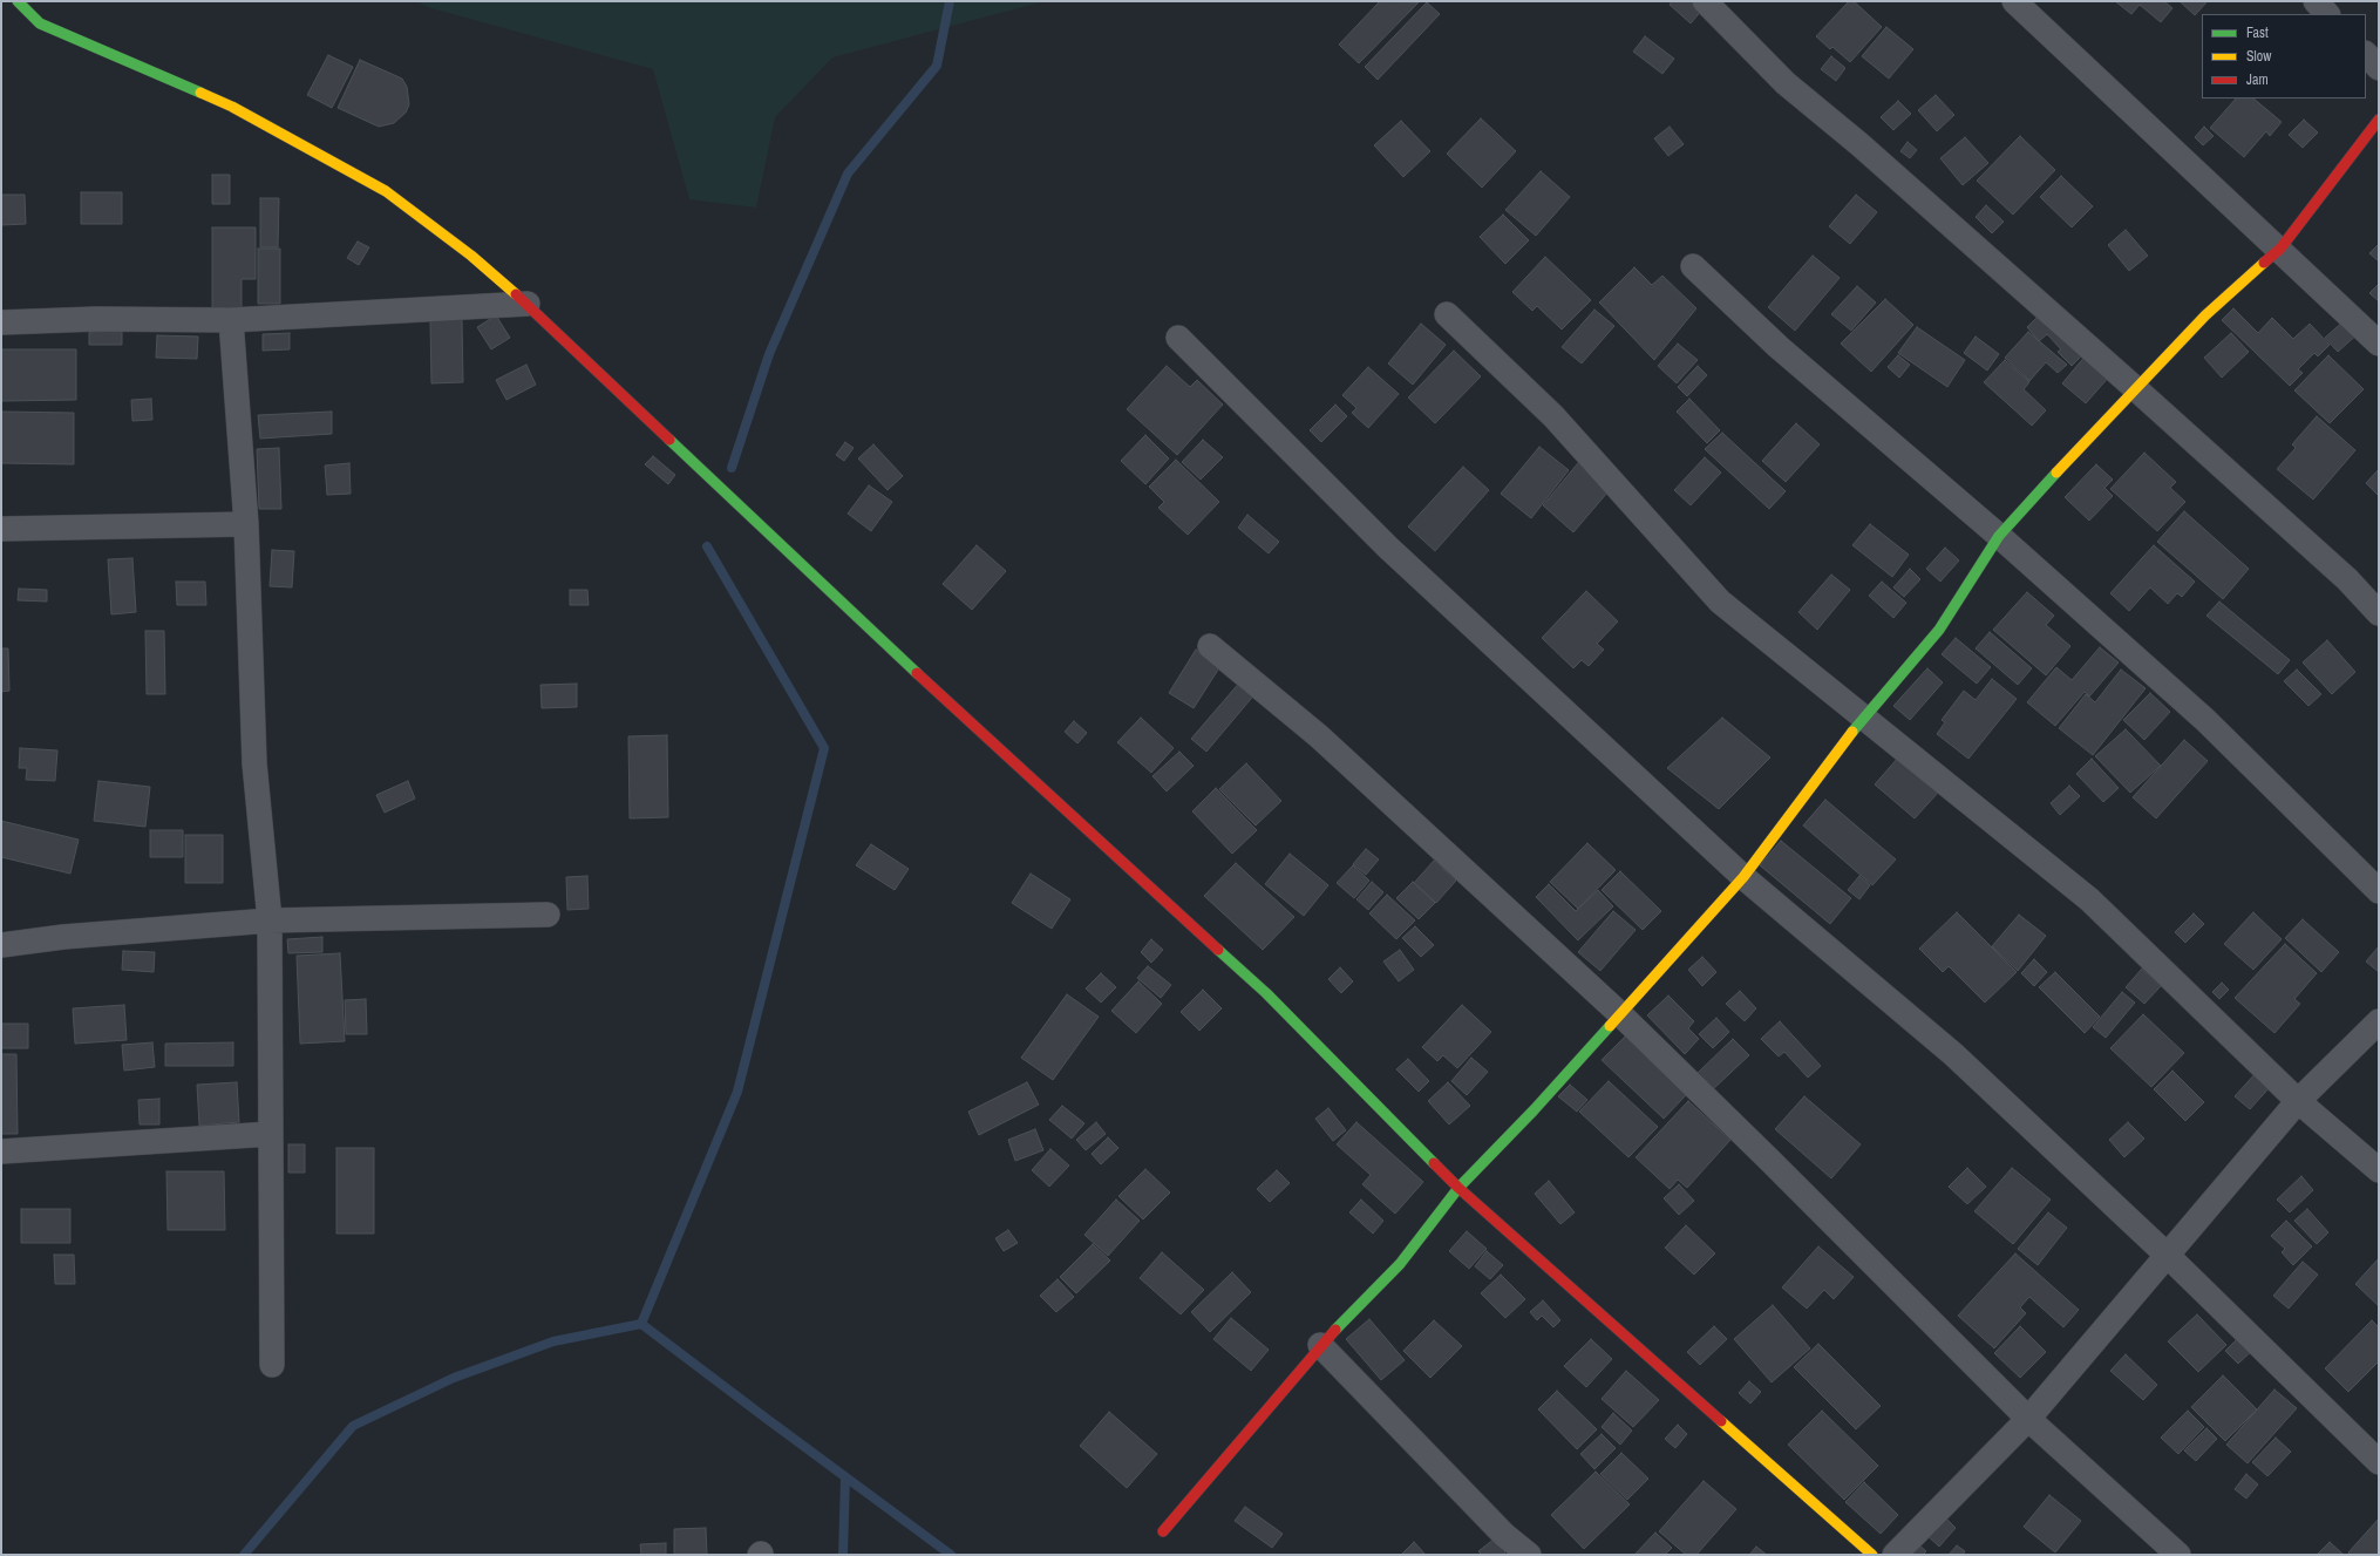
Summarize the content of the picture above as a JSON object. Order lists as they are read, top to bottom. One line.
{"legend":["Fast","Slow","Jam"]}
